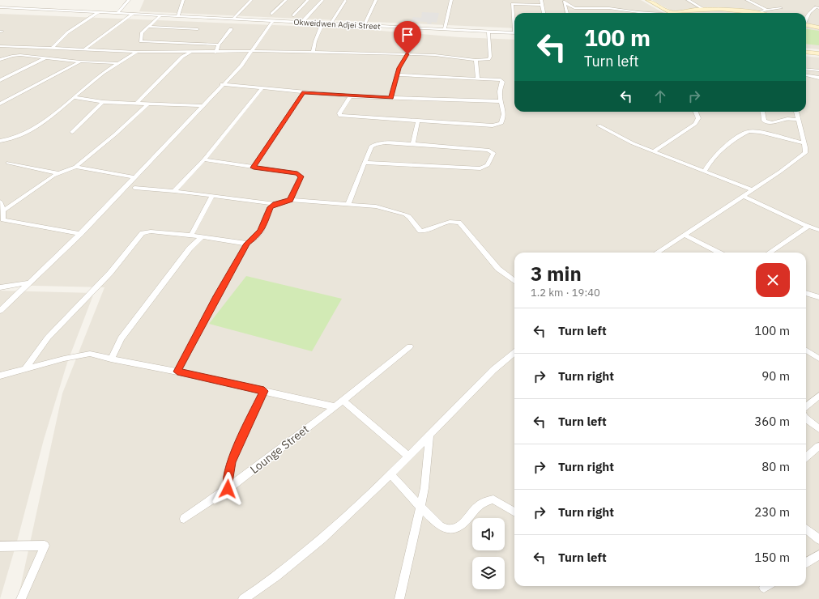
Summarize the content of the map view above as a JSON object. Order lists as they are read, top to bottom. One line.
{"streets":{"street":["Okweidwen Adjei Street","Lounge Street"]},"page":{"turn":["100 m","Turn left"],"heading":["3 min","1.2 km · 19:40"],"list":[{"name":"Turn left","value":"100 m"},{"name":"Turn right","value":"90 m"},{"name":"Turn left","value":"360 m"},{"name":"Turn right","value":"80 m"},{"name":"Turn right","value":"230 m"},{"name":"Turn left","value":"150 m"}]}}
